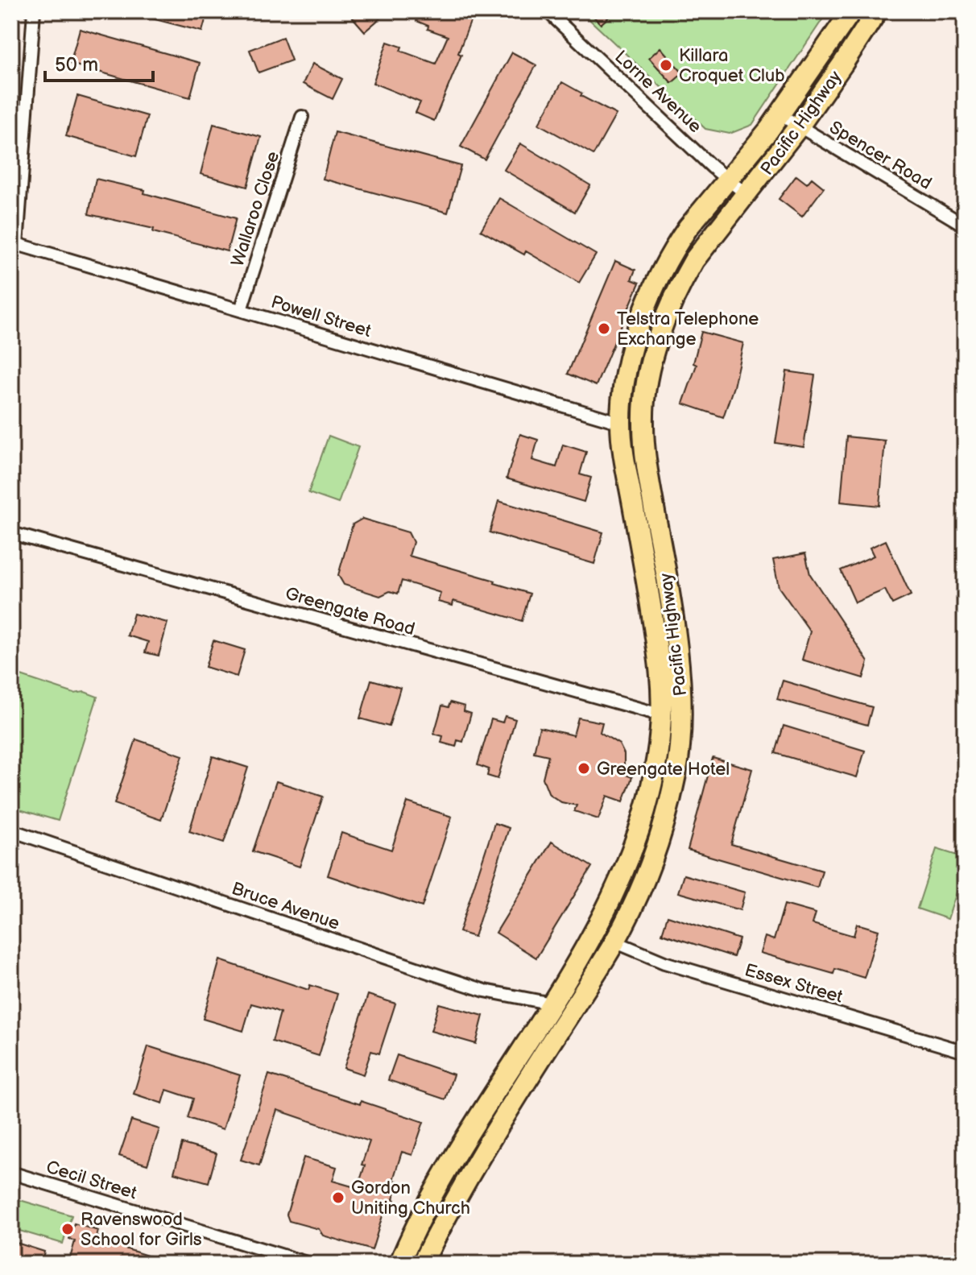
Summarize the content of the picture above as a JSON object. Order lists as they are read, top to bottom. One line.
{"streets":{"highway":["Pacific Highway"],"street":["Lorne Avenue","Spencer Road","Wallaroo Close","Powell Street","Greengate Road","Bruce Avenue","Essex Street","Cecil Street"]},"crossings":[["Lorne Avenue","Pacific Highway"],["Pacific Highway","Spencer Road"],["Pacific Highway","Powell Street"],["Pacific Highway","Greengate Road"],["Pacific Highway","Bruce Avenue"],["Pacific Highway","Essex Street"],["Wallaroo Close","Powell Street"]],"places":["Killara Croquet Club","Telstra Telephone Exchange","Greengate Hotel","Gordon Uniting Church","Ravenswood School for Girls"],"scale_bar":"50 m"}
